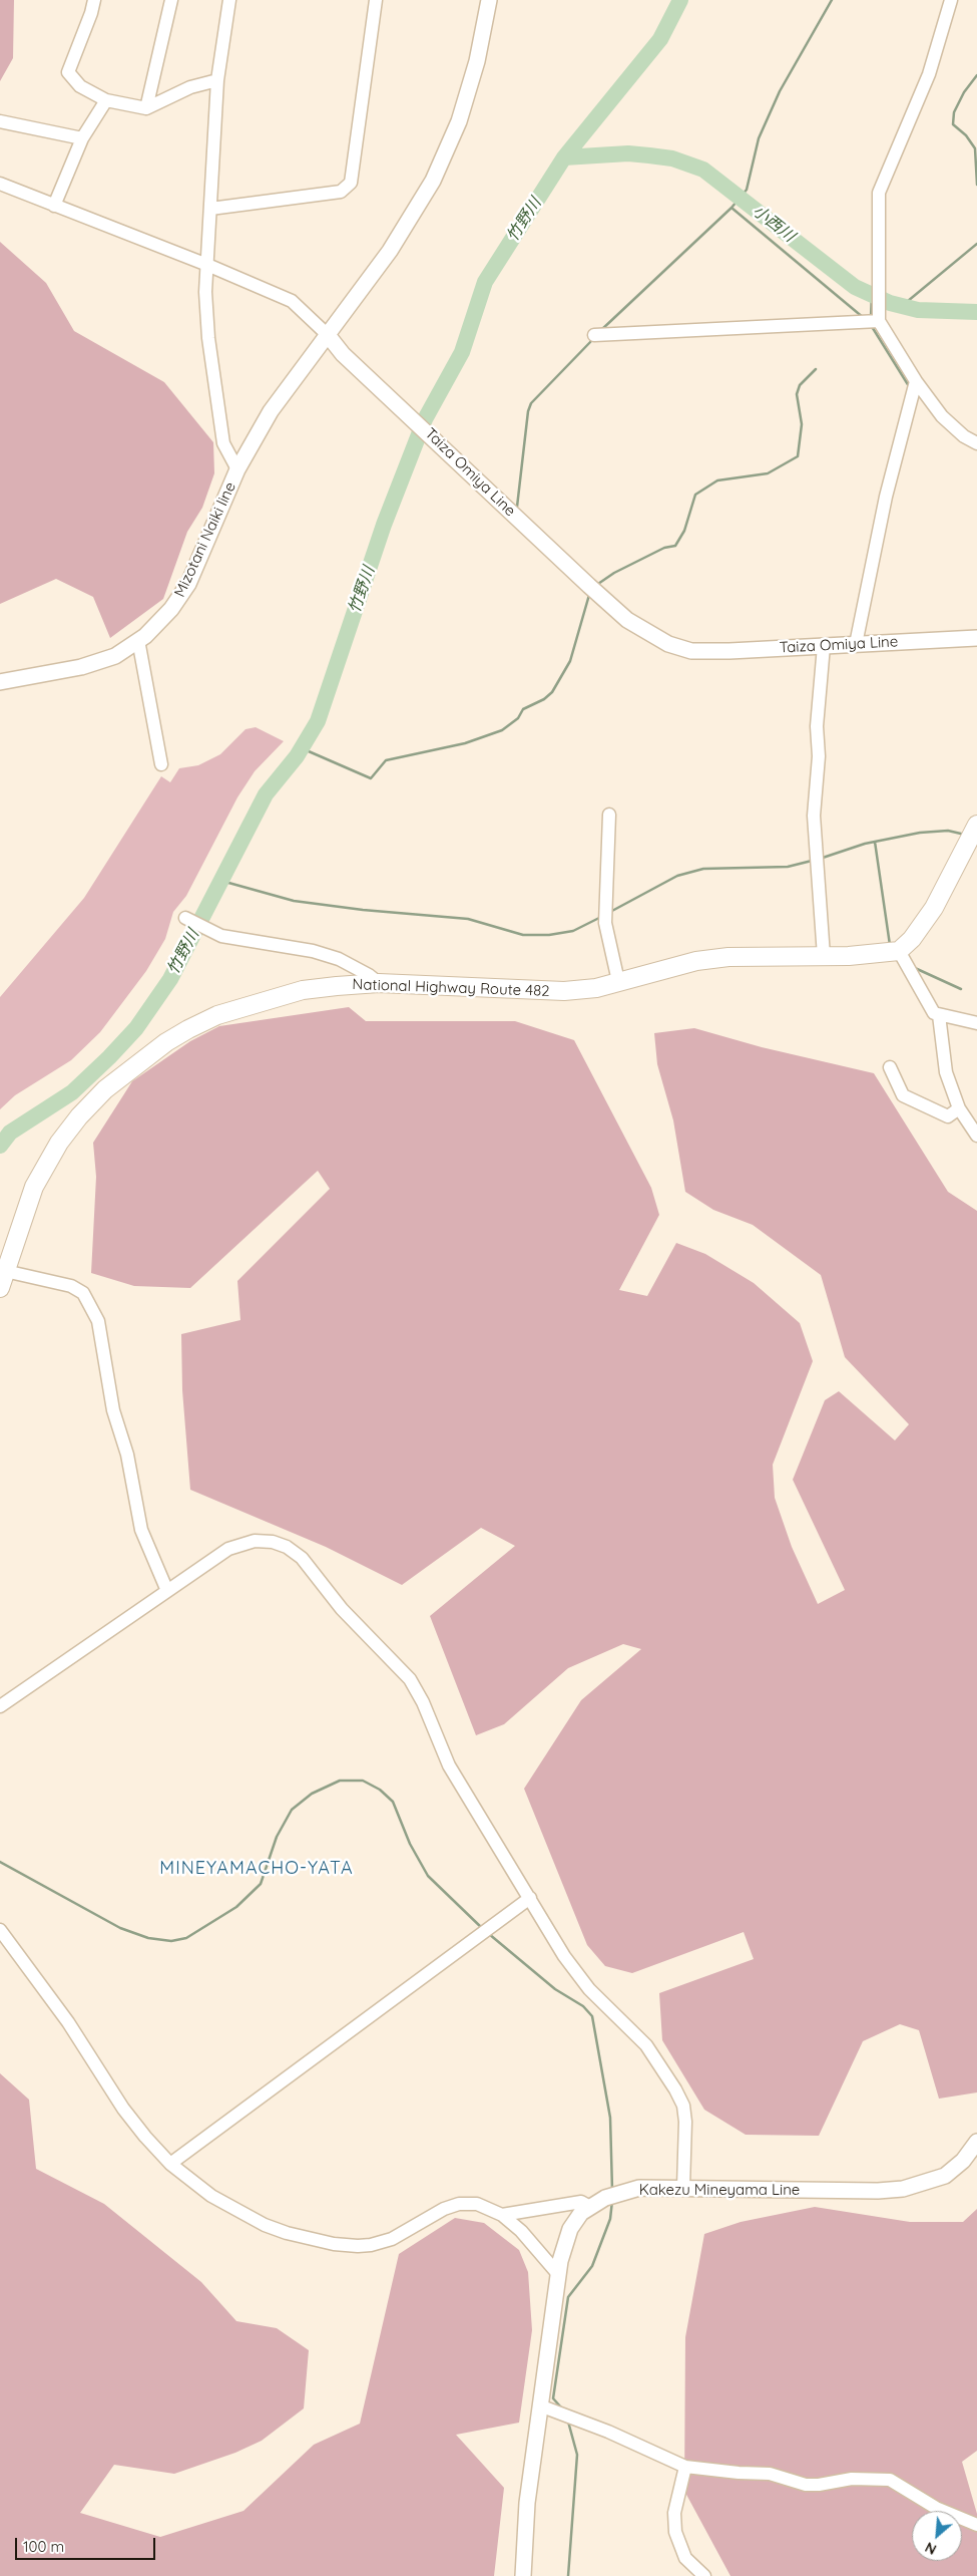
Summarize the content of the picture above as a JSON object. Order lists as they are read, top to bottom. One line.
{"streets":{"highway":["National Highway Route 482"],"main road":["Taiza Omiya Line","Mizotani Naiki line","Kakezu Mineyama Line"]},"crossings":[["Taiza Omiya Line","Mizotani Naiki line"]],"districts":["MINEYAMACHO-YATA"],"water":["竹野川","小西川"],"scale_bar":"100 m","north":"bottom left"}
